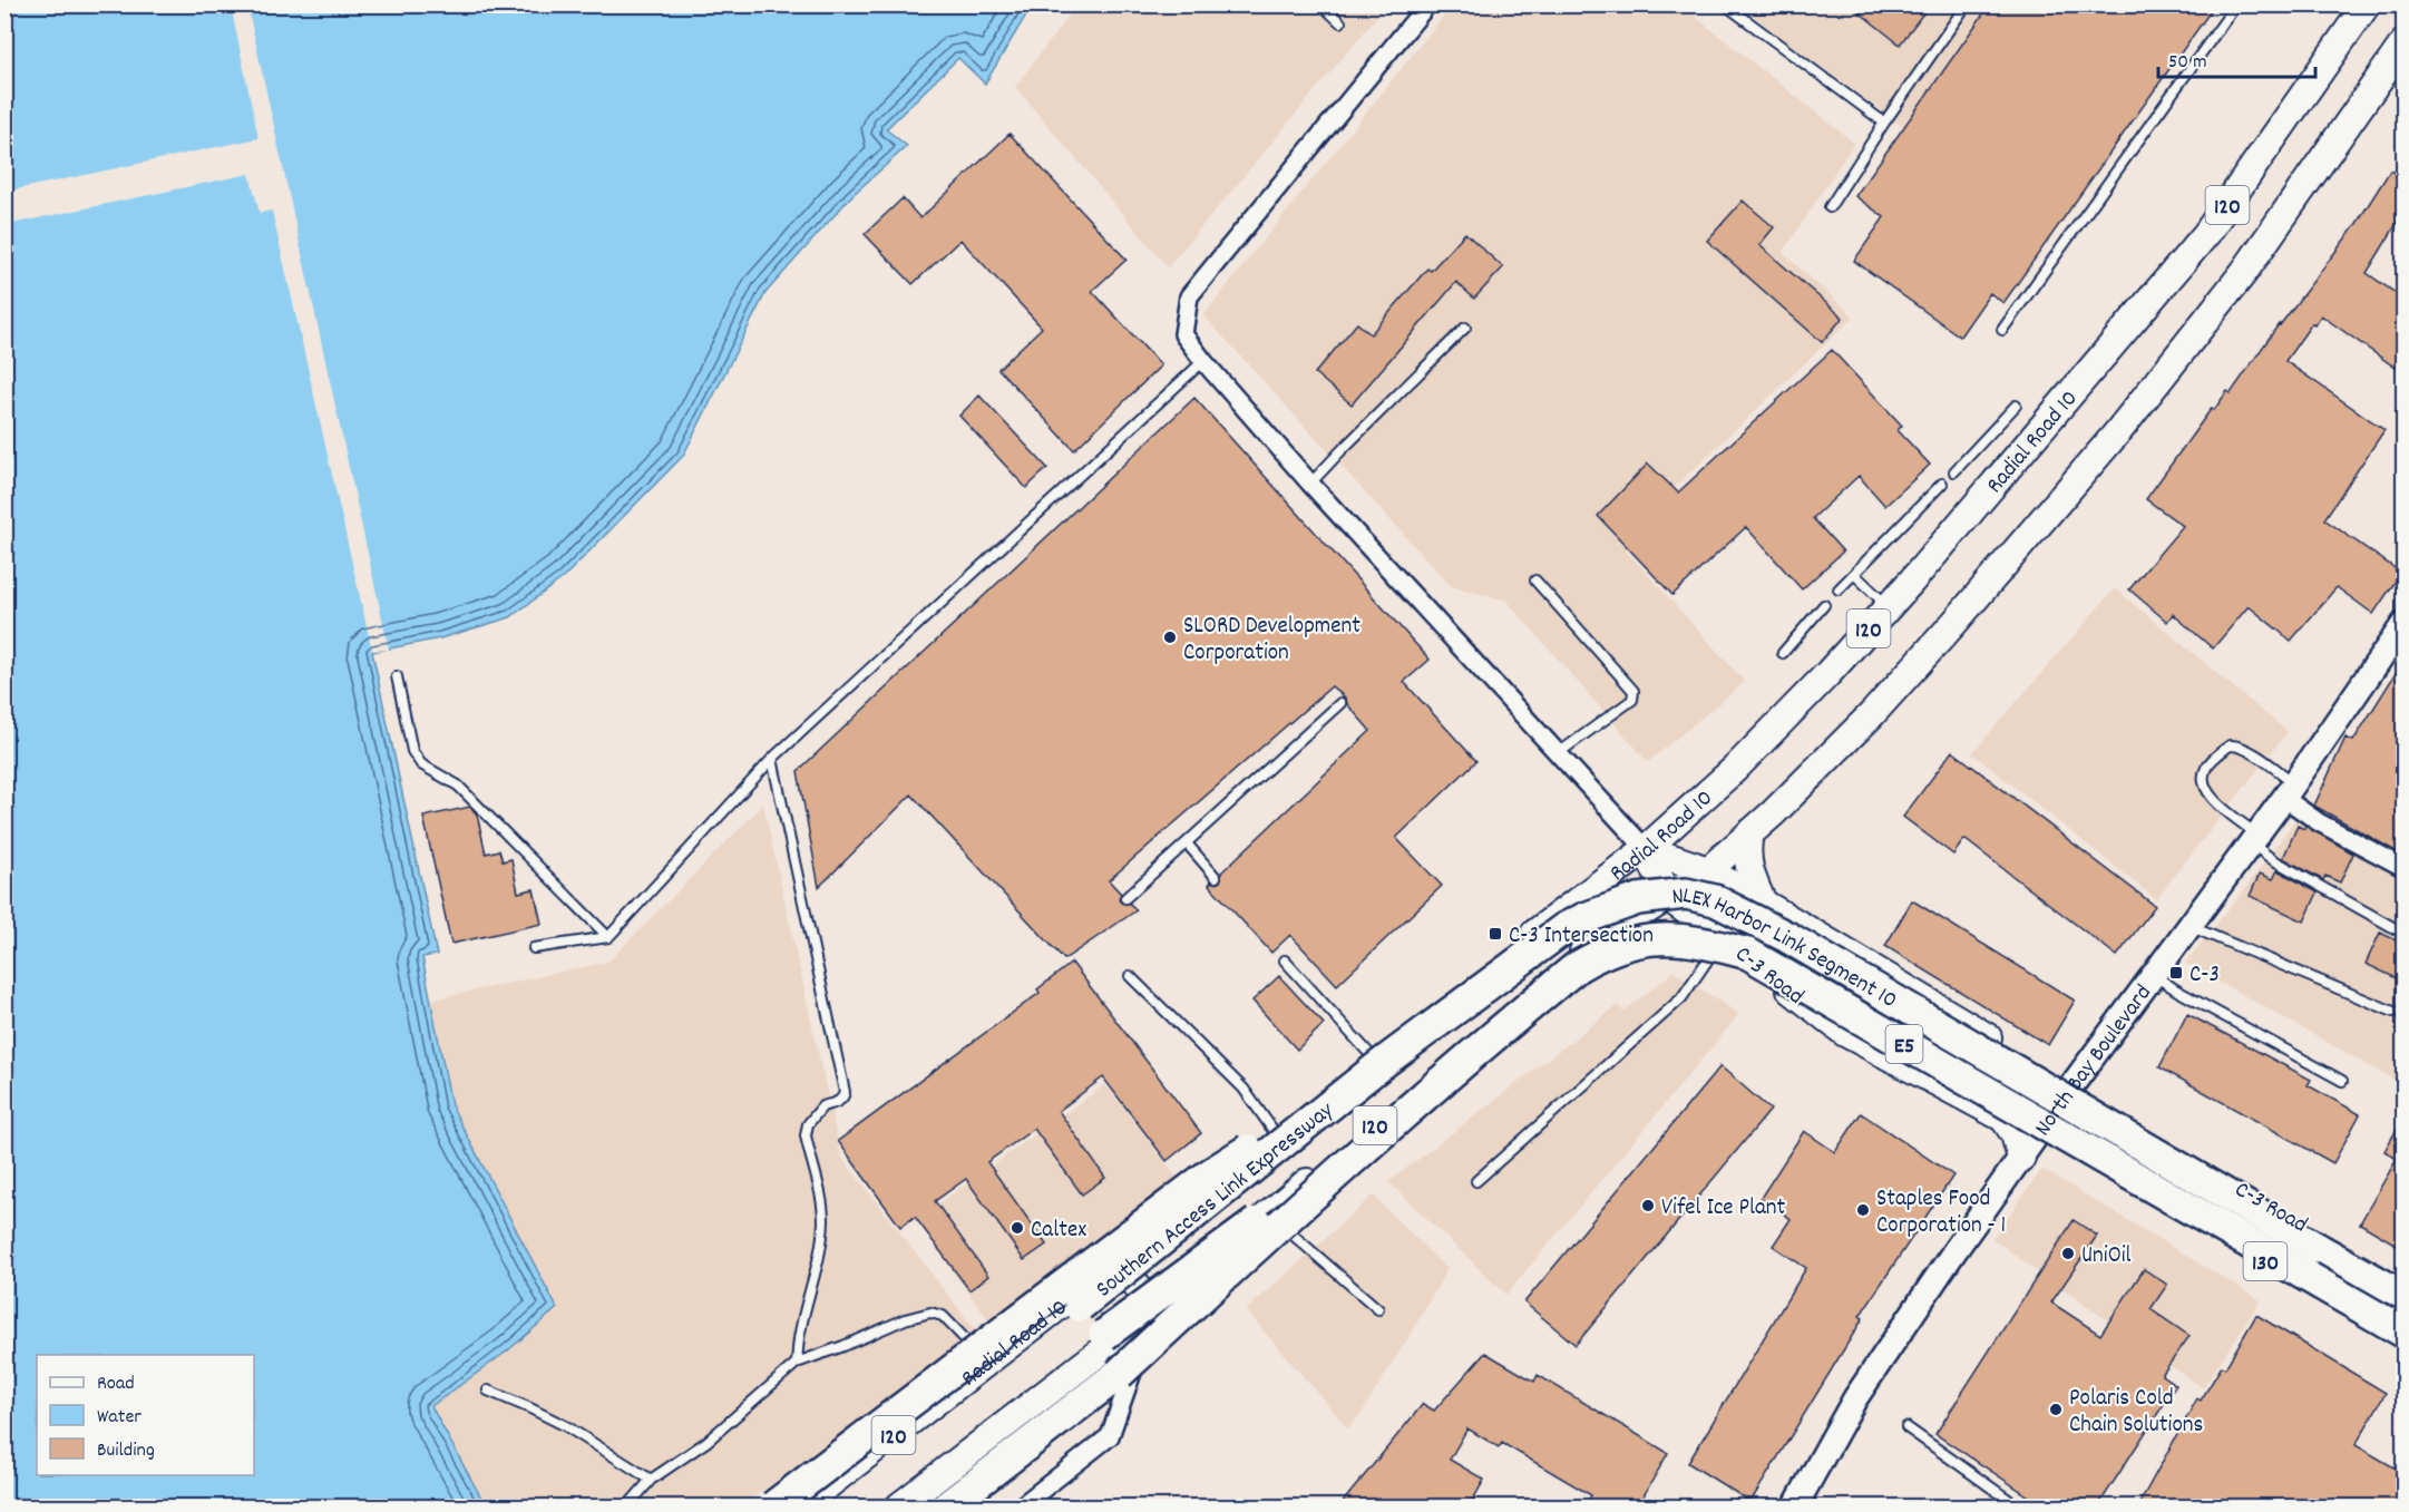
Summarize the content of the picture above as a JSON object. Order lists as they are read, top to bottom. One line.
{"streets":{"highway":["NLEX Harbor Link Segment 10","E5","Southern Access Link Expressway"],"main road":["120","Radial Road 10","C-3 Road","North Bay Boulevard","130"]},"crossings":[["120","C-3 Road"],["Radial Road 10","NLEX Harbor Link Segment 10"],["Radial Road 10","C-3 Road"],["Radial Road 10","Southern Access Link Expressway"],["NLEX Harbor Link Segment 10","Southern Access Link Expressway"],["C-3 Road","North Bay Boulevard"],["C-3 Road","130"],["North Bay Boulevard","130"]],"places":{"other":["SLORD Development Corporation","Vifel Ice Plant","Staples Food Corporation - 1","Caltex","UniOil","Polaris Cold Chain Solutions"],"transit":["C-3 Intersection","C-3"]},"legend":["Road","Water","Building"],"scale_bar":"50 m"}
